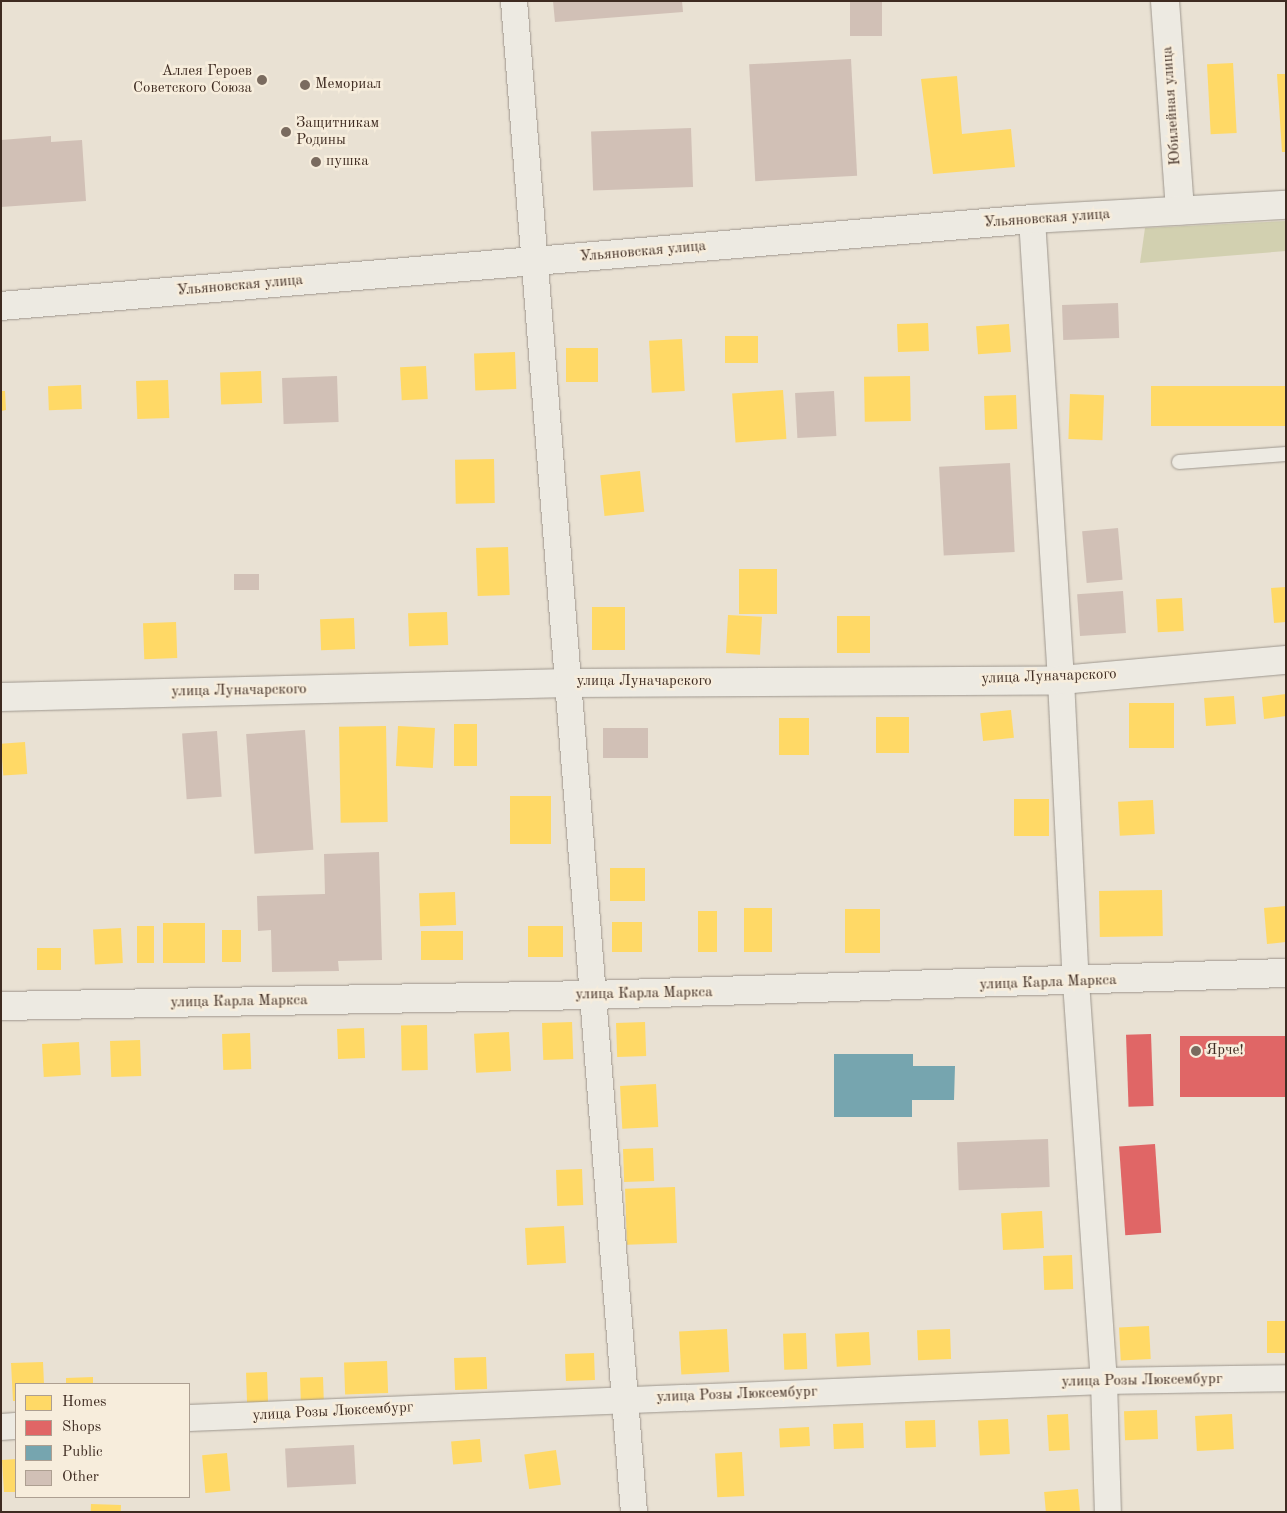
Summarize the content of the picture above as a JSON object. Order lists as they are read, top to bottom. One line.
{"streets":{"street":["Юбилейная улица","Ульяновская улица","улица Луначарского","улица Карла Маркса","улица Розы Люксембург"]},"crossings":[["Юбилейная улица","Ульяновская улица"]],"places":["Аллея Героев Советского Союза","Мемориал","Защитникам Родины","пушка","Ярче!"],"legend":["Homes","Shops","Public","Other"]}
